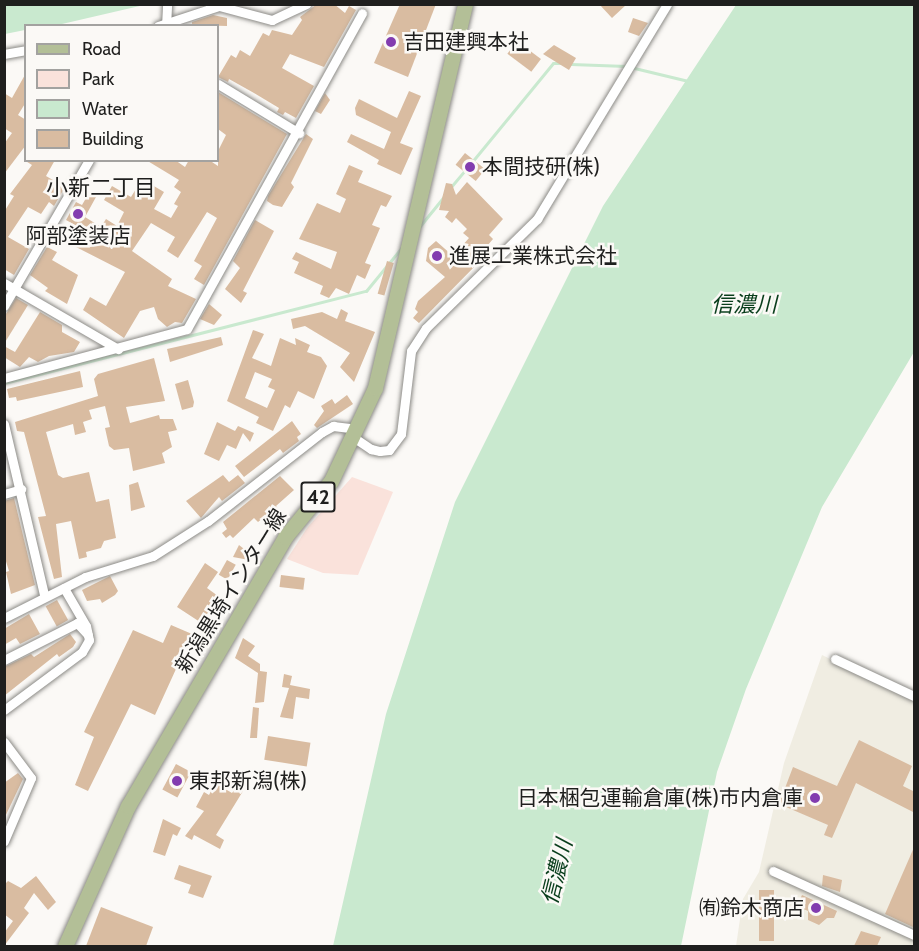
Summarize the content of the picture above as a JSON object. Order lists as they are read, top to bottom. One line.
{"streets":{"main road":["42","新潟黒埼インター線"]},"districts":["小新二丁目"],"water":["信濃川"],"places":["吉田建興本社","本間技研(株)","阿部塗装店","進展工業株式会社","東邦新潟(株)","日本梱包運輸倉庫(株)市内倉庫","㈲鈴木商店"],"legend":["Road","Park","Water","Building"]}
